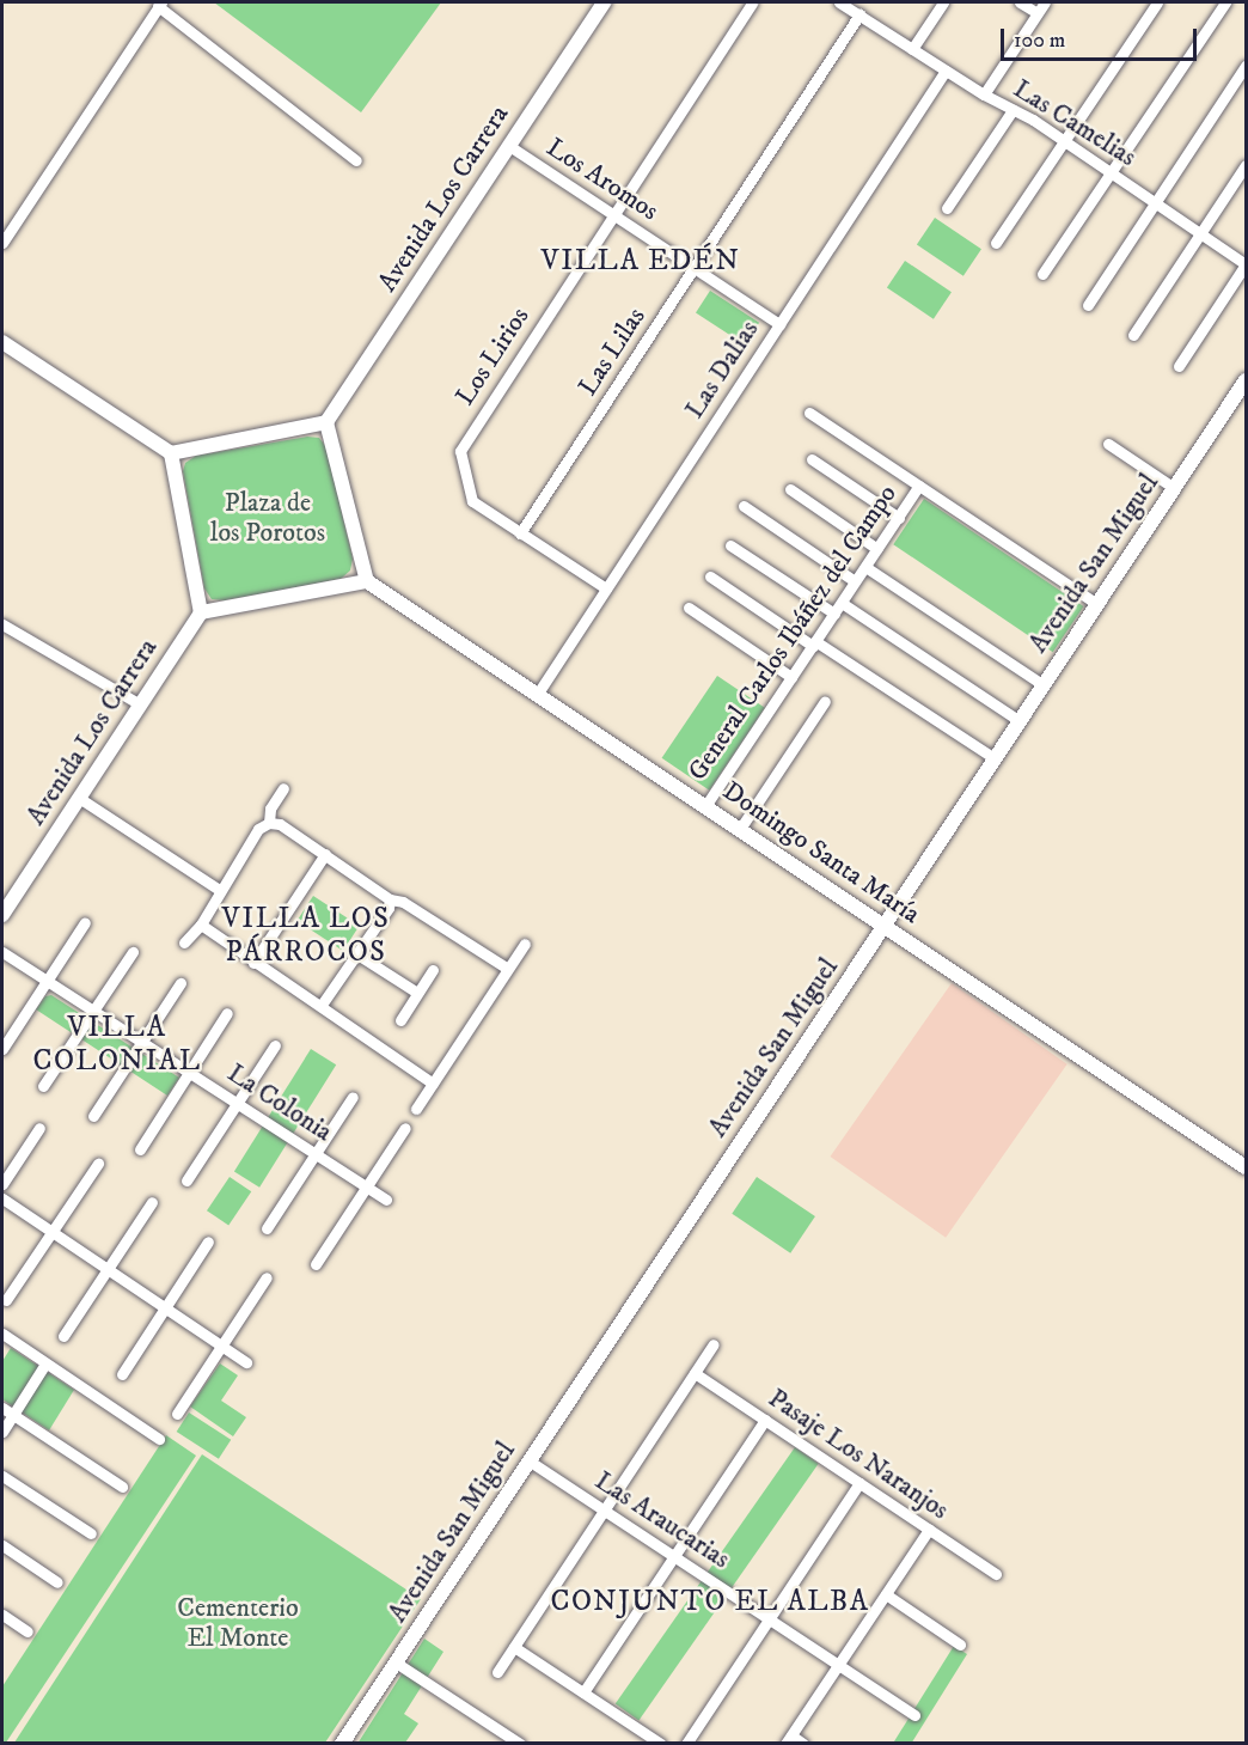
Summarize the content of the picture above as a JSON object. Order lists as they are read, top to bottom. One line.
{"streets":{"street":["Las Camelias","Los Aromos","Avenida Los Carrera","Las Lilas","Los Lirios","Las Dalias","Avenida San Miguel","General Carlos Ibáñez del Campo","Domingo Santa María","La Colonia","Pasaje Los Naranjos","Las Araucarias"]},"crossings":[["Las Camelias","Las Lilas"],["Las Camelias","Las Dalias"],["Los Aromos","Avenida Los Carrera"],["Los Aromos","Las Lilas"],["Los Aromos","Los Lirios"],["Los Aromos","Las Dalias"],["Las Lilas","Los Lirios"],["Los Lirios","Las Dalias"],["Las Dalias","Domingo Santa María"],["Avenida San Miguel","Domingo Santa María"],["Avenida San Miguel","Las Araucarias"],["General Carlos Ibáñez del Campo","Domingo Santa María"]],"districts":["VILLA EDÉN","VILLA LOS PÁRROCOS","VILLA COLONIAL","CONJUNTO EL ALBA"],"parks":["Plaza de los Porotos","Cementerio El Monte"],"scale_bar":"100 m"}
